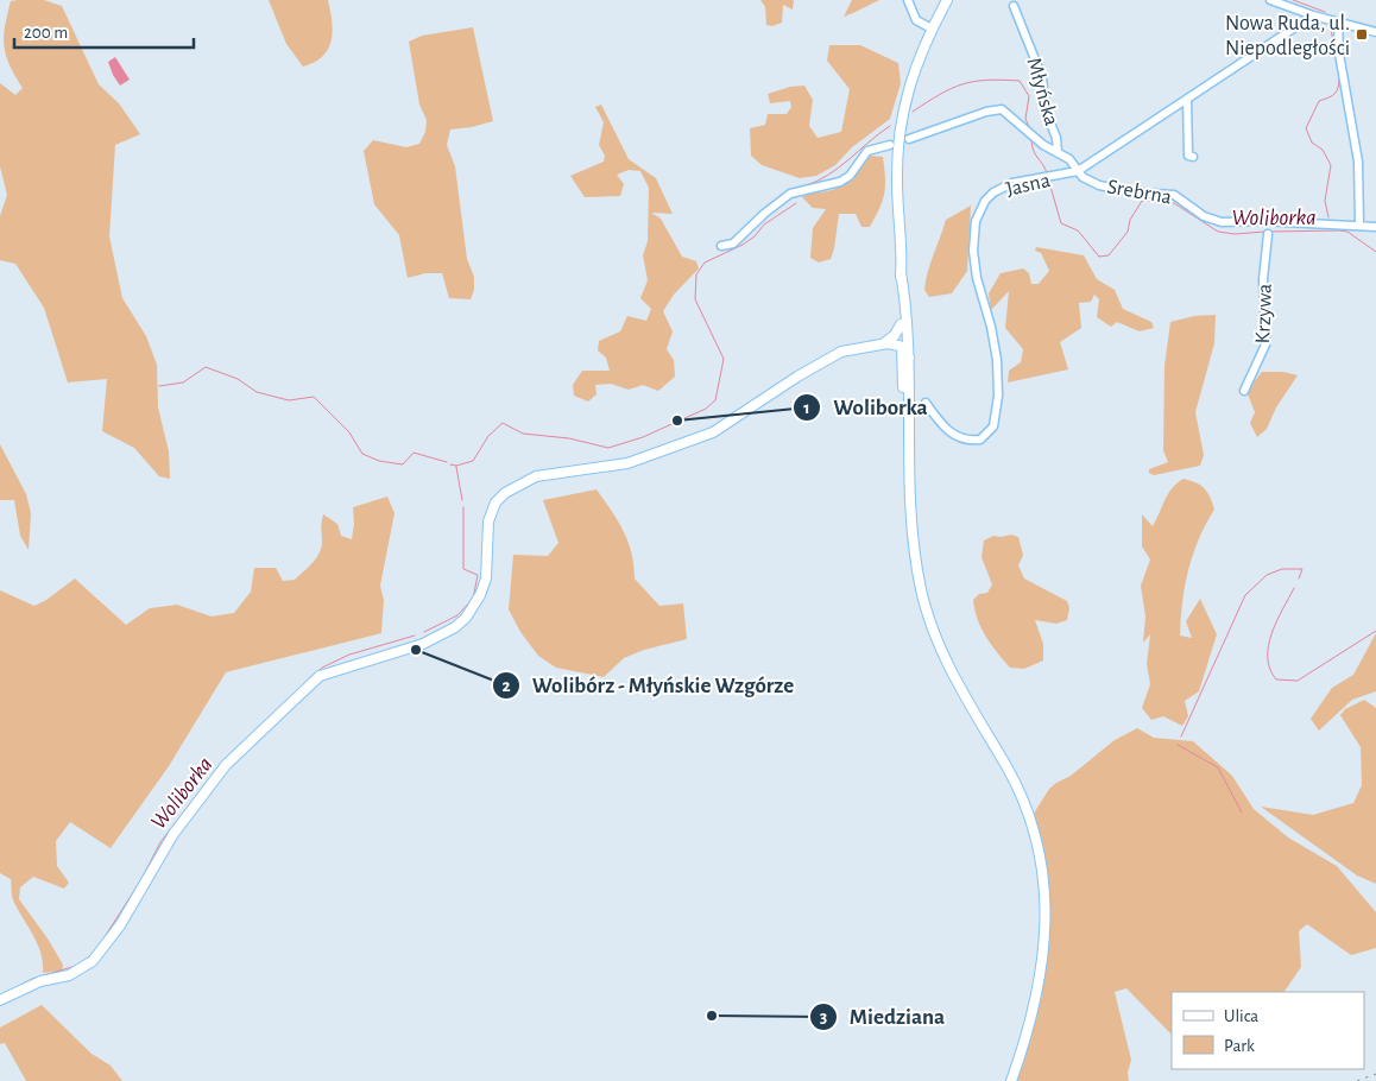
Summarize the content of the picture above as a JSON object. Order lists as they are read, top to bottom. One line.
{"streets":{"street":["Młyńska","Jasna","Srebrna","Krzywa"]},"crossings":[["Młyńska","Jasna"],["Młyńska","Srebrna"],["Jasna","Srebrna"]],"water":["Woliborka"],"places":{"transit":["Nowa Ruda, ul. Niepodległości"],"other":["Woliborka","Wolibórz - Młyńskie Wzgórze","Miedziana"]},"legend":["Ulica","Park"],"scale_bar":"200 m"}
